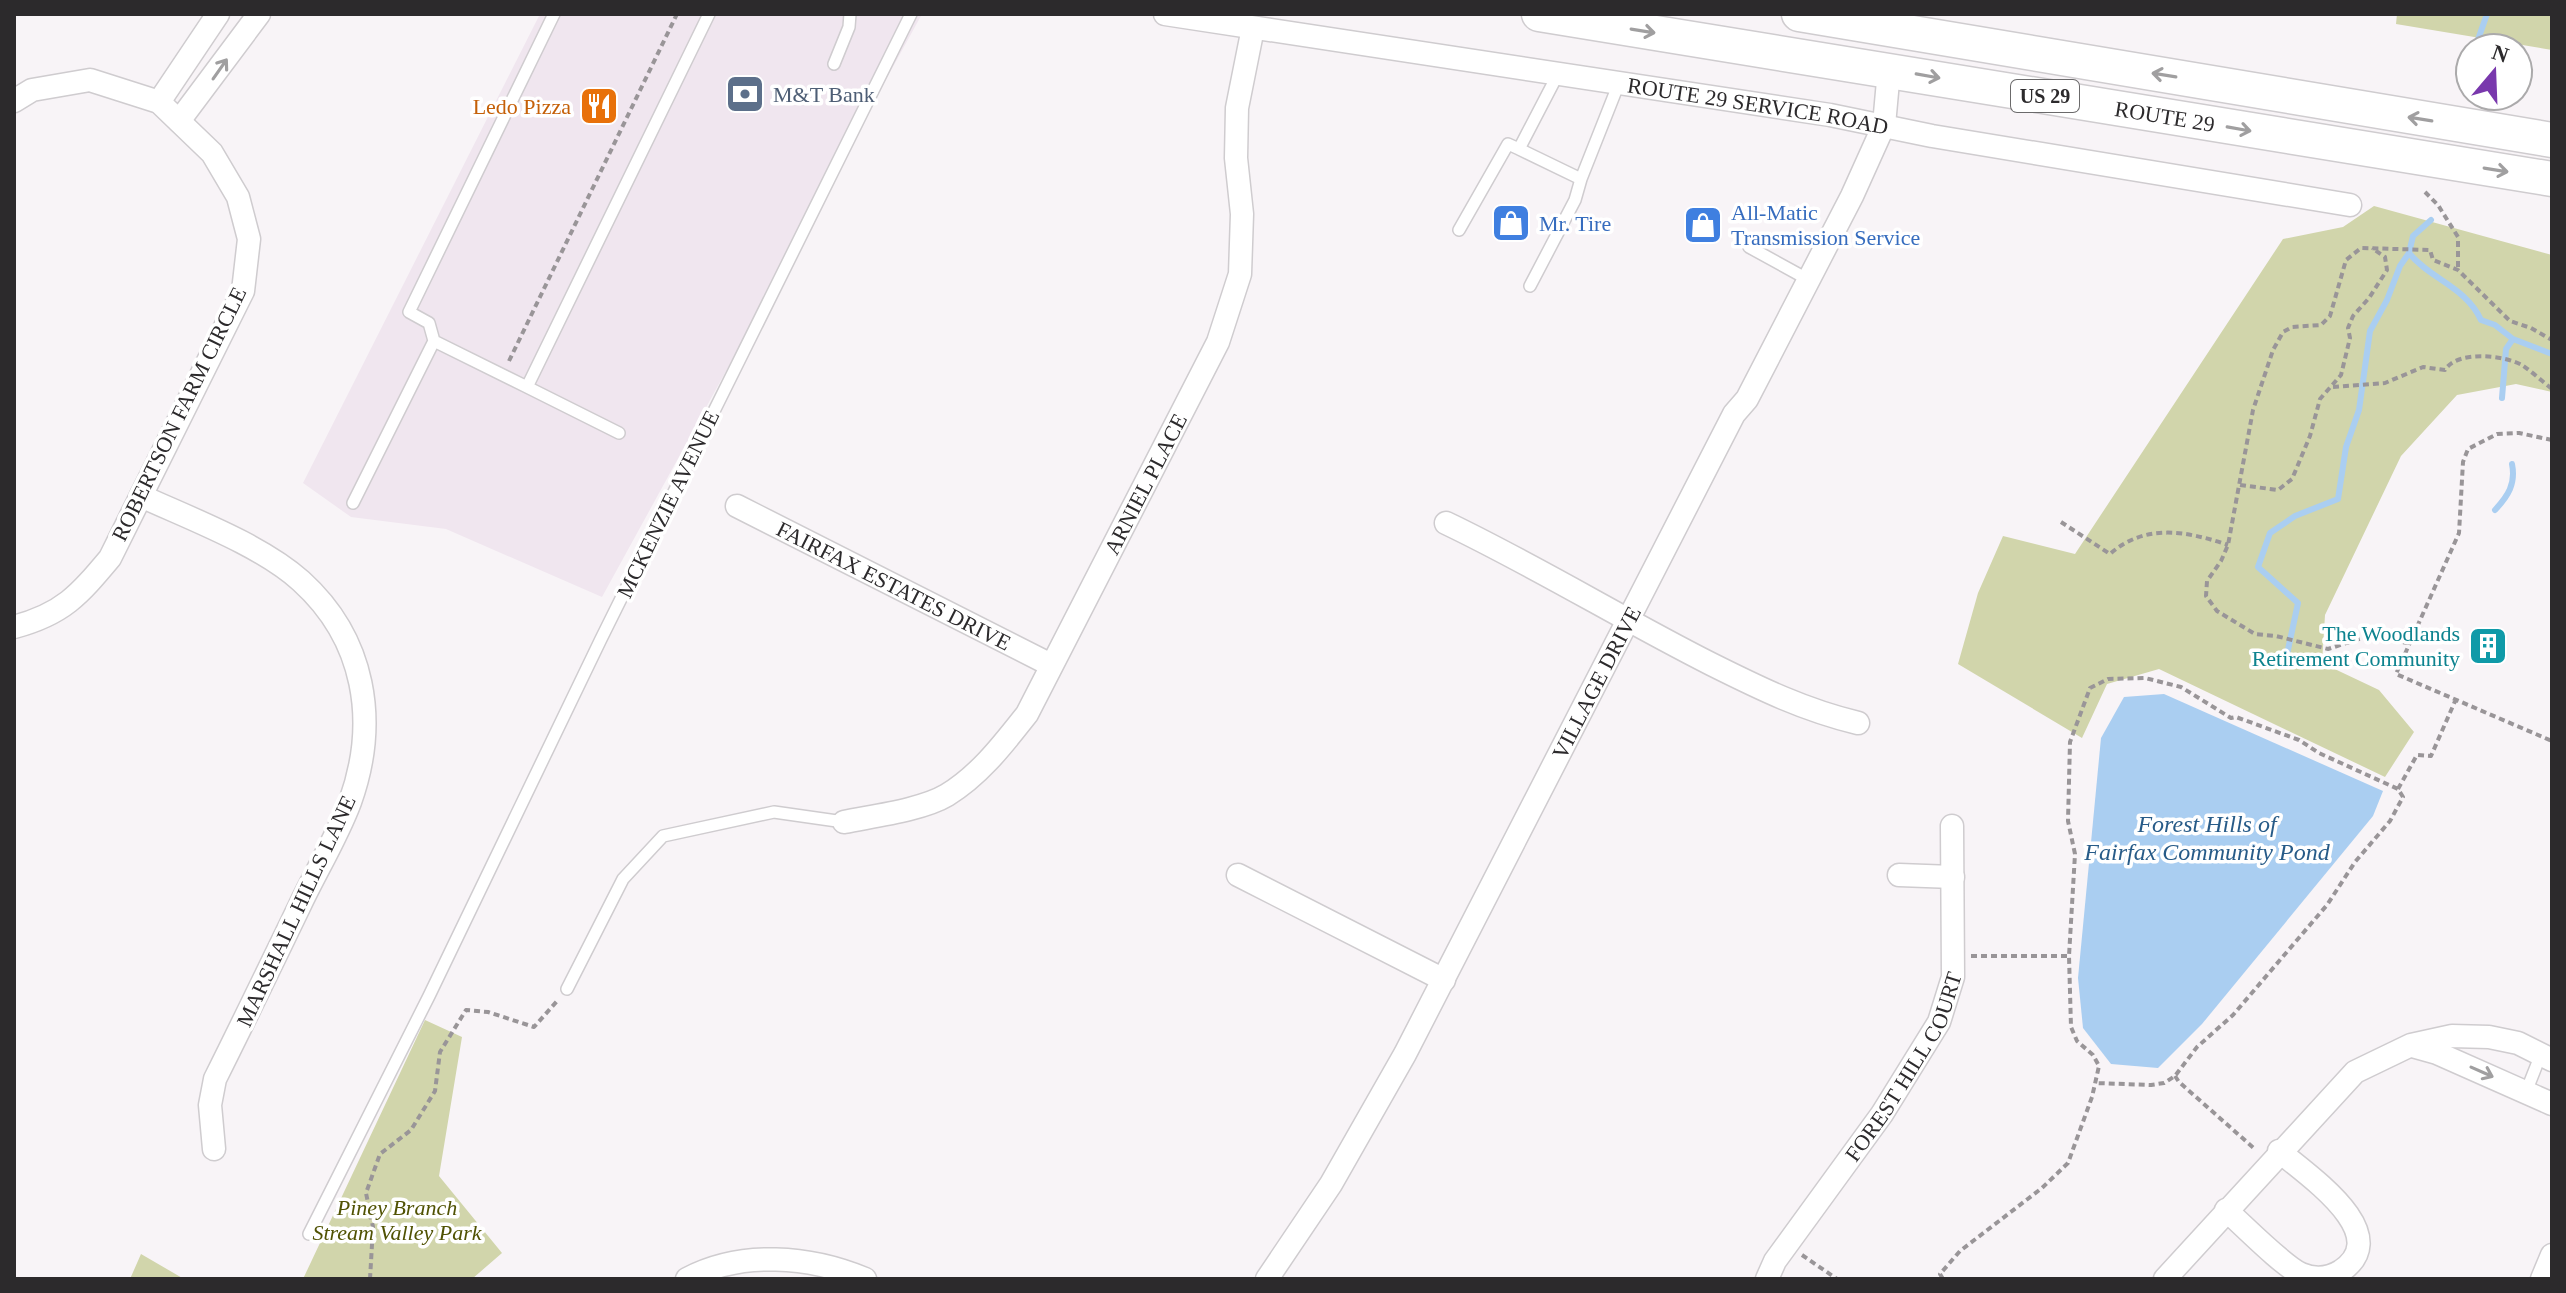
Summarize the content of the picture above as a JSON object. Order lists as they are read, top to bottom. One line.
{"streets":{"main road":["US 29","ROUTE 29"],"street":["ROUTE 29 SERVICE ROAD","ROBERTSON FARM CIRCLE","ARNIEL PLACE","FAIRFAX ESTATES DRIVE","VILLAGE DRIVE","MARSHALL HILLS LANE","FOREST HILL COURT"],"lane":["MCKENZIE AVENUE"]},"crossings":[["ROUTE 29 SERVICE ROAD","ARNIEL PLACE"],["ROUTE 29 SERVICE ROAD","VILLAGE DRIVE"],["ROUTE 29","VILLAGE DRIVE"],["ROBERTSON FARM CIRCLE","MARSHALL HILLS LANE"],["ARNIEL PLACE","FAIRFAX ESTATES DRIVE"]],"water":["Forest Hills of Fairfax Community Pond"],"parks":["Piney Branch Stream Valley Park"],"places":{"bank":["M&T Bank"],"restaurant":["Ledo Pizza"],"shop":["Mr. Tire","All-Matic Transmission Service"],"building":["The Woodlands Retirement Community"]},"north":"top"}
